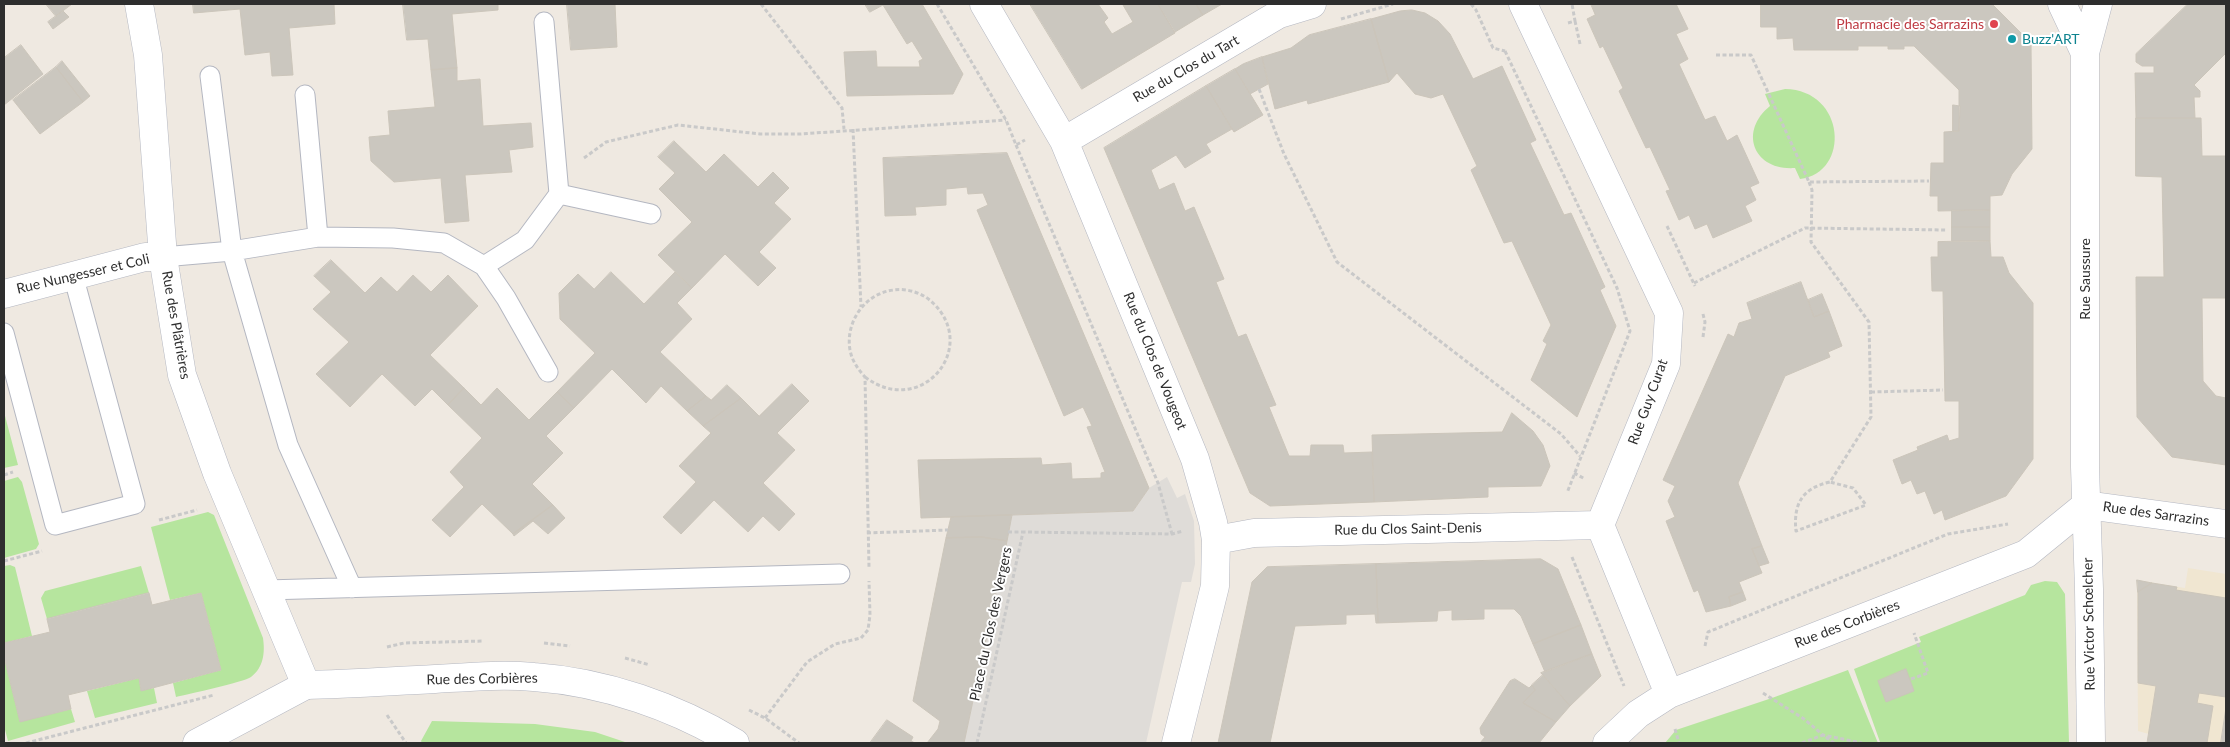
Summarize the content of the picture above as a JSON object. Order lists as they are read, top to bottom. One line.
{"streets":{"street":["Rue du Clos du Tart","Rue Nungesser et Coli","Rue Saussure","Rue des Plâtrières","Rue du Clos de Vougeot","Rue Guy Curat","Rue des Sarrazins","Rue du Clos Saint-Denis","Rue des Corbières","Rue Victor Schœlcher"],"path":["Place du Clos des Vergers"]},"crossings":[["Rue du Clos du Tart","Rue du Clos de Vougeot"],["Rue Nungesser et Coli","Rue des Plâtrières"],["Rue Saussure","Rue des Sarrazins"],["Rue Saussure","Rue des Corbières"],["Rue Saussure","Rue Victor Schœlcher"],["Rue des Plâtrières","Rue des Corbières"],["Rue du Clos de Vougeot","Rue du Clos Saint-Denis"],["Rue Guy Curat","Rue du Clos Saint-Denis"],["Rue des Sarrazins","Rue des Corbières"],["Rue des Sarrazins","Rue Victor Schœlcher"],["Rue des Corbières","Rue Victor Schœlcher"]],"places":["Pharmacie des Sarrazins","Buzz'ART"]}
